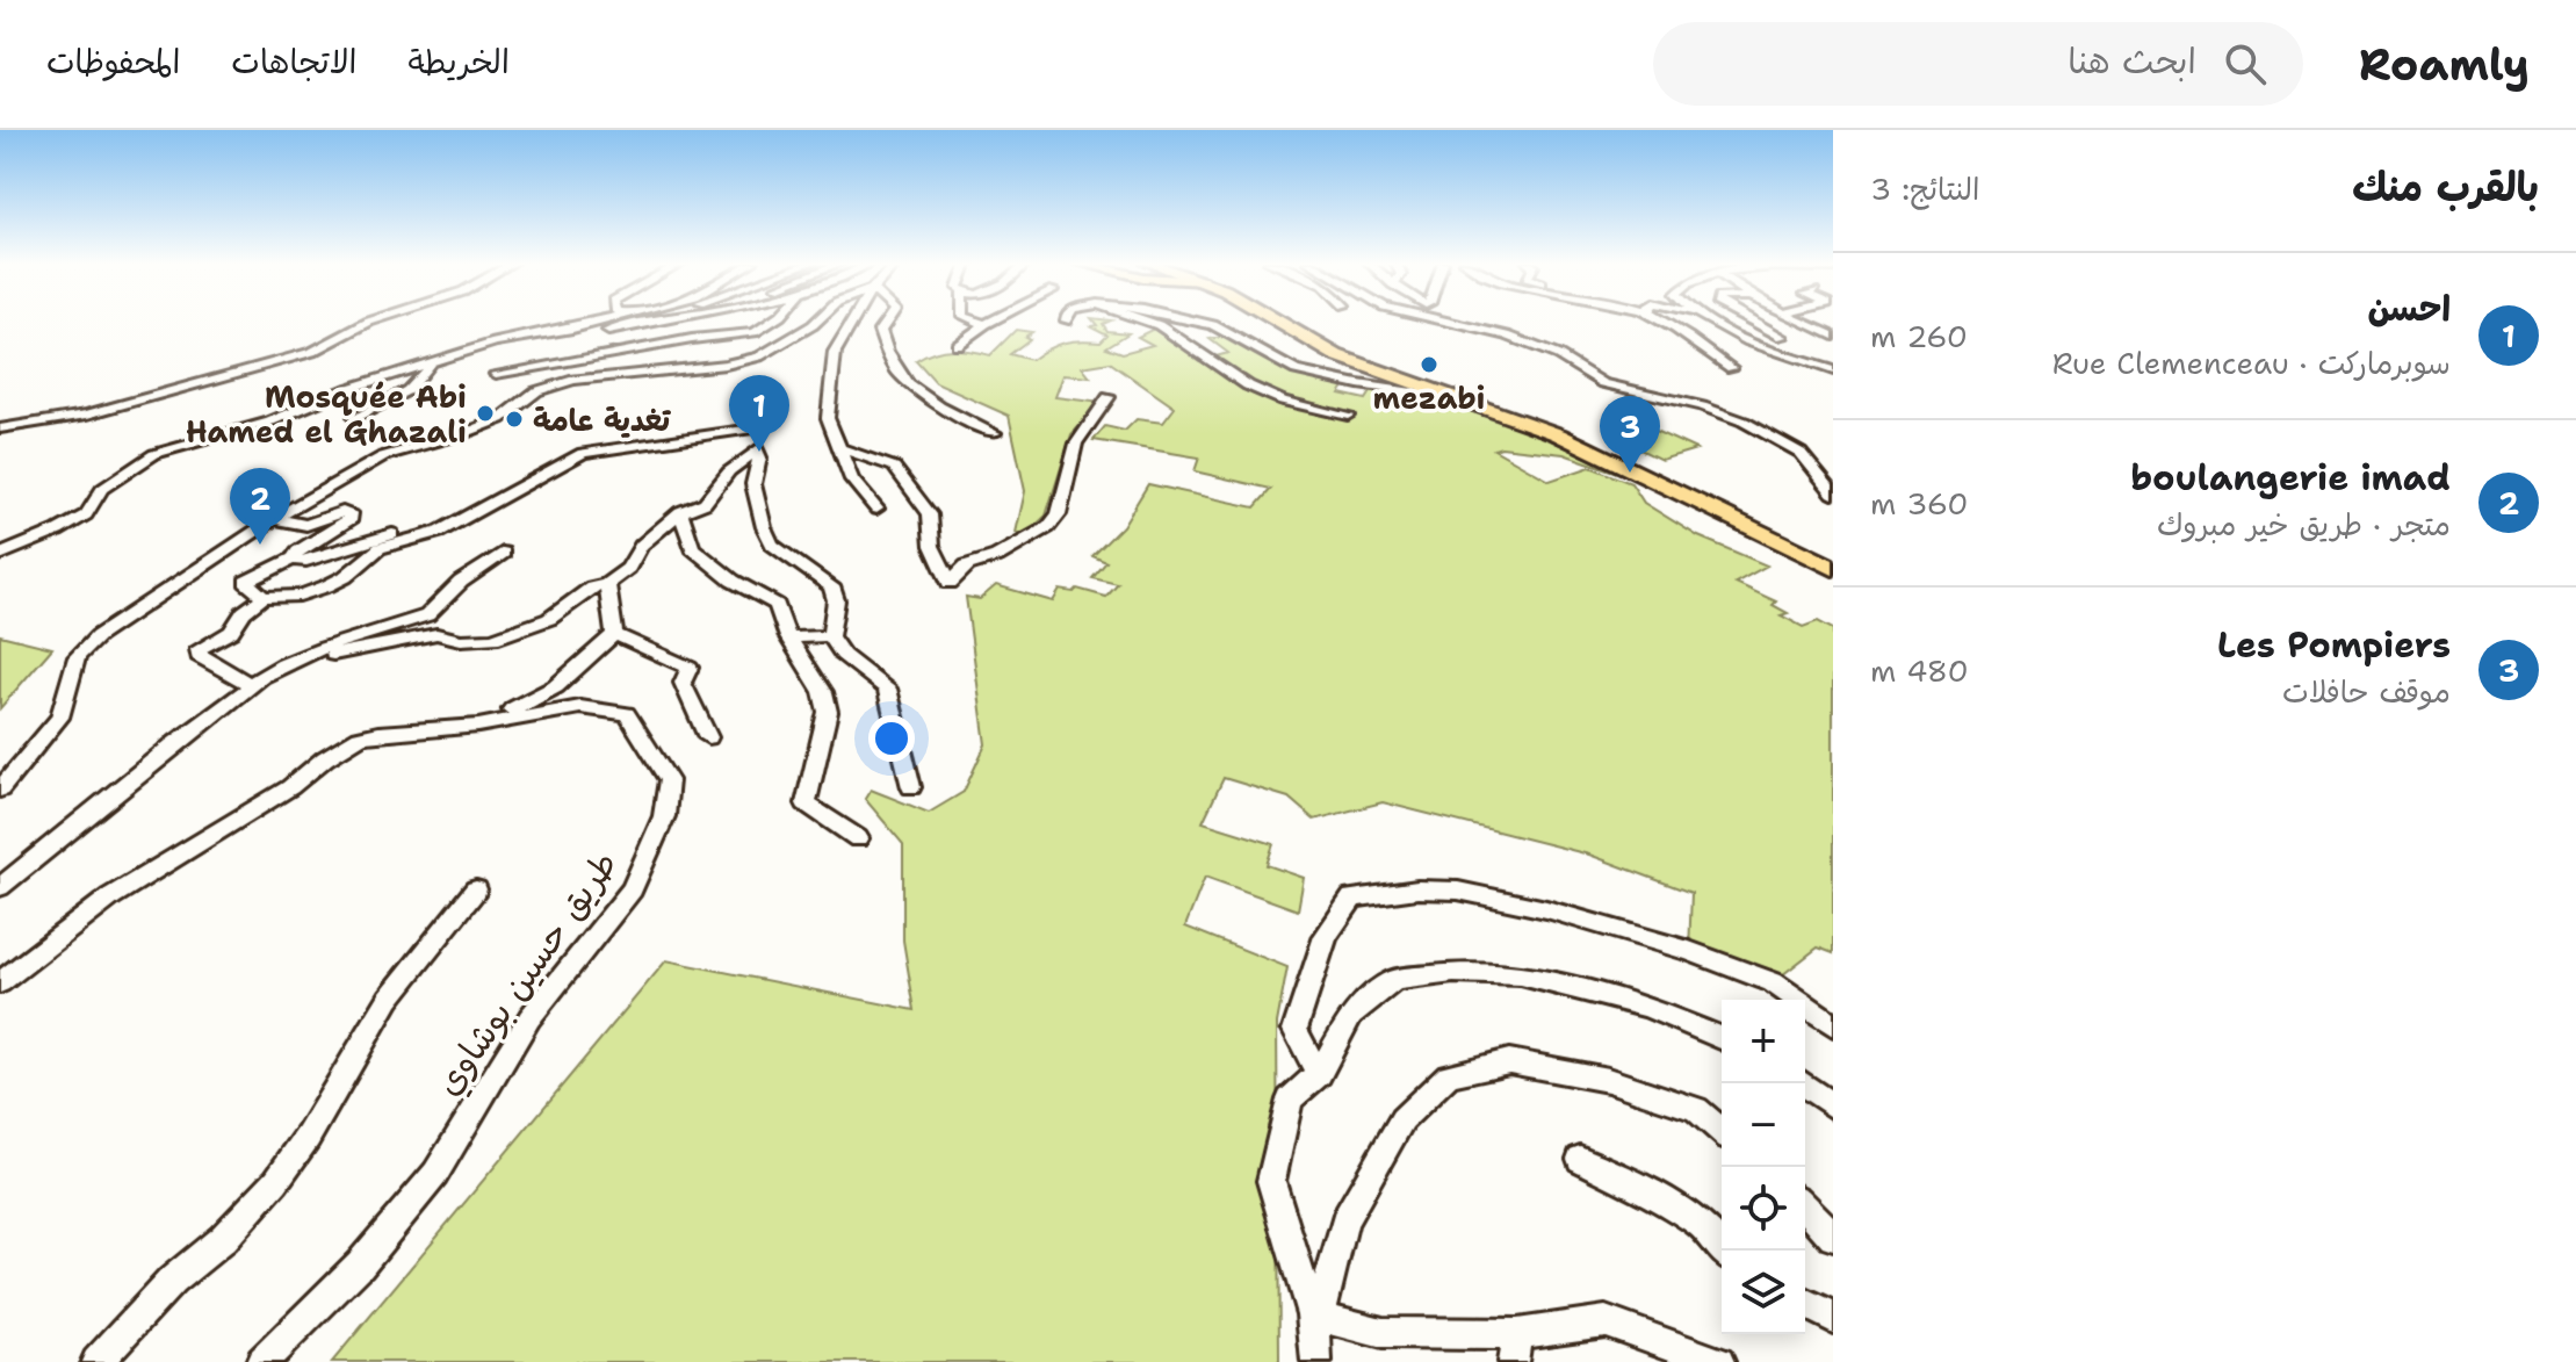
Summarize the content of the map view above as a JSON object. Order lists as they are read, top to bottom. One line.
{"streets":{"street":["طريق حسين بوشاوي"]},"places":["mezabi","Mosquée Abi Hamed el Ghazali","تغدية عامة"],"page":{"header":"Roamly","search":"ابحث هنا","nav":["الخريطة","الاتجاهات","المحفوظات"],"heading":["بالقرب منك","النتائج: 3"],"list":[{"mark":"1","name":"احسن","note":"سوبرماركت · Rue Clemenceau","value":"260 m"},{"mark":"2","name":"boulangerie imad","note":"متجر · طريق خير مبروك","value":"360 m"},{"mark":"3","name":"Les Pompiers","note":"موقف حافلات","value":"480 m"}],"pins":["1","3","2"],"map_buttons":["+","−"]}}
